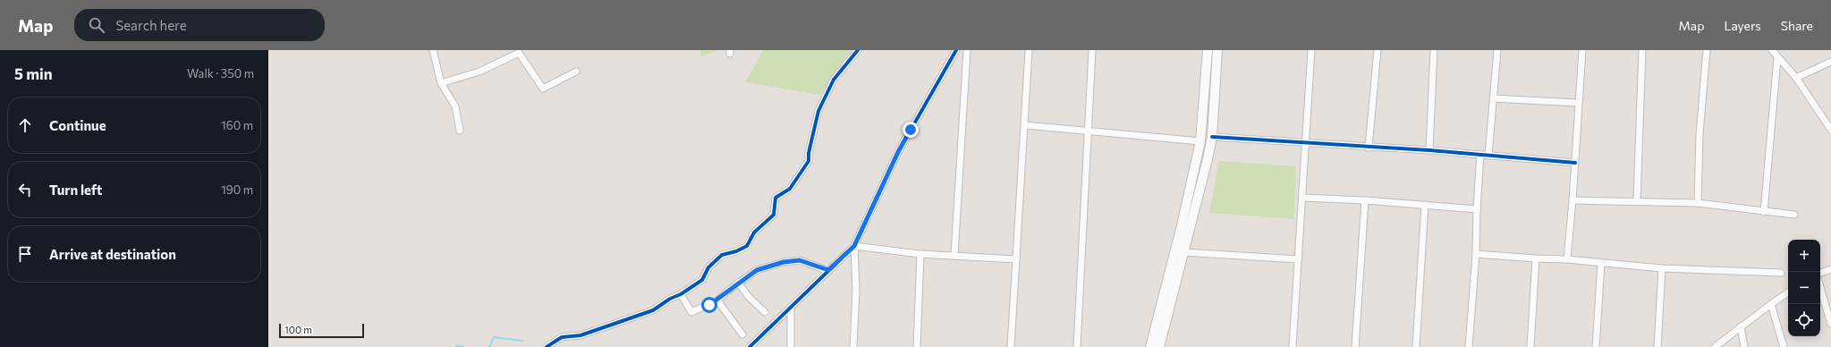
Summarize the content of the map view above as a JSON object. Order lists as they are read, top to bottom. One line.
{"scale_bar":"100 m","page":{"header":"Map","search":"Search here","nav":["Map","Layers","Share"],"heading":["5 min","Walk · 350 m"],"list":[["Continue","160 m"],["Turn left","190 m"],"Arrive at destination"],"map_buttons":["+","−"],"scale":"100 m"}}
